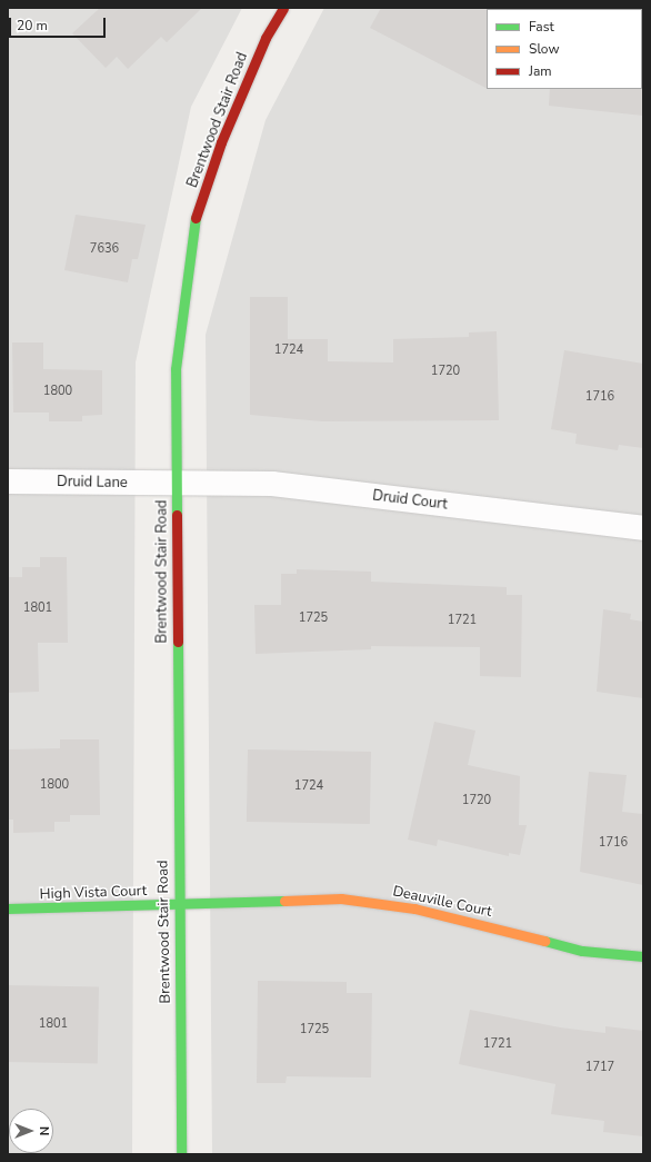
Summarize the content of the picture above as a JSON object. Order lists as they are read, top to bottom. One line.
{"streets":{"main road":["Brentwood Stair Road","High Vista Court","Deauville Court"],"street":["Druid Lane","Druid Court"]},"crossings":[["Brentwood Stair Road","Druid Lane"],["Brentwood Stair Road","Druid Court"],["Brentwood Stair Road","High Vista Court"],["Brentwood Stair Road","Deauville Court"],["Druid Lane","Druid Court"],["High Vista Court","Deauville Court"]],"house_numbers":["7636","1724","1720","1800","1716","1801","1725","1721","1800","1724","1720","1716","1801","1725","1721","1717"],"legend":["Fast","Slow","Jam"],"scale_bar":"20 m","north":"right"}
